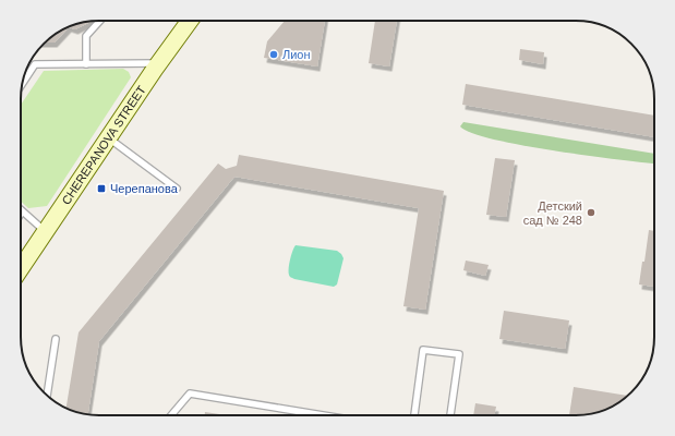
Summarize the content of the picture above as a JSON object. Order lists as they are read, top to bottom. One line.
{"streets":{"main road":["CHEREPANOVA STREET"]},"places":{"other":["Лион","Детский сад № 248"],"transit":["Черепанова"]}}
